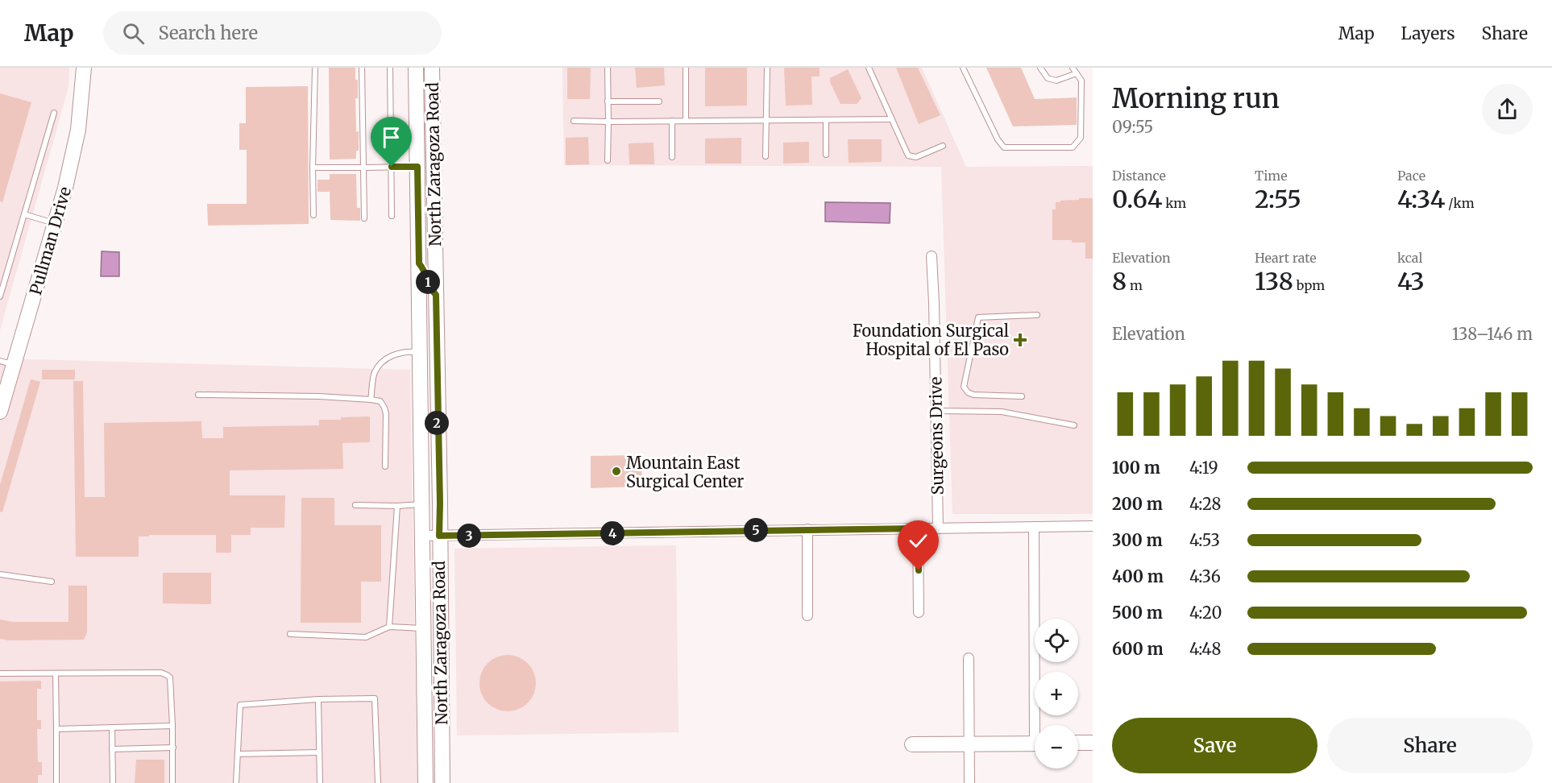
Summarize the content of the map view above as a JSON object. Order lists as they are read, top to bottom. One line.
{"streets":{"main road":["North Zaragoza Road","Pullman Drive"],"street":["Surgeons Drive"]},"places":{"health":["Foundation Surgical Hospital of El Paso"],"other":["Mountain East Surgical Center"]},"page":{"header":"Map","search":"Search here","nav":["Map","Layers","Share"],"heading":["Morning run","09:55"],"stats":[["Distance","0.64 km"],["Time","2:55"],["Pace","4:34 /km"],["Elevation","8 m"],["Heart rate","138 bpm"],["kcal","43"]],"pins":["1","2","5","4","3"],"chart":["Elevation","138–146 m"],"list":[{"name":"100 m","note":"4:19"},{"name":"200 m","note":"4:28"},{"name":"300 m","note":"4:53"},{"name":"400 m","note":"4:36"},{"name":"500 m","note":"4:20"},{"name":"600 m","note":"4:48"}],"map_buttons":["+","−"],"buttons":["Save","Share"]}}
